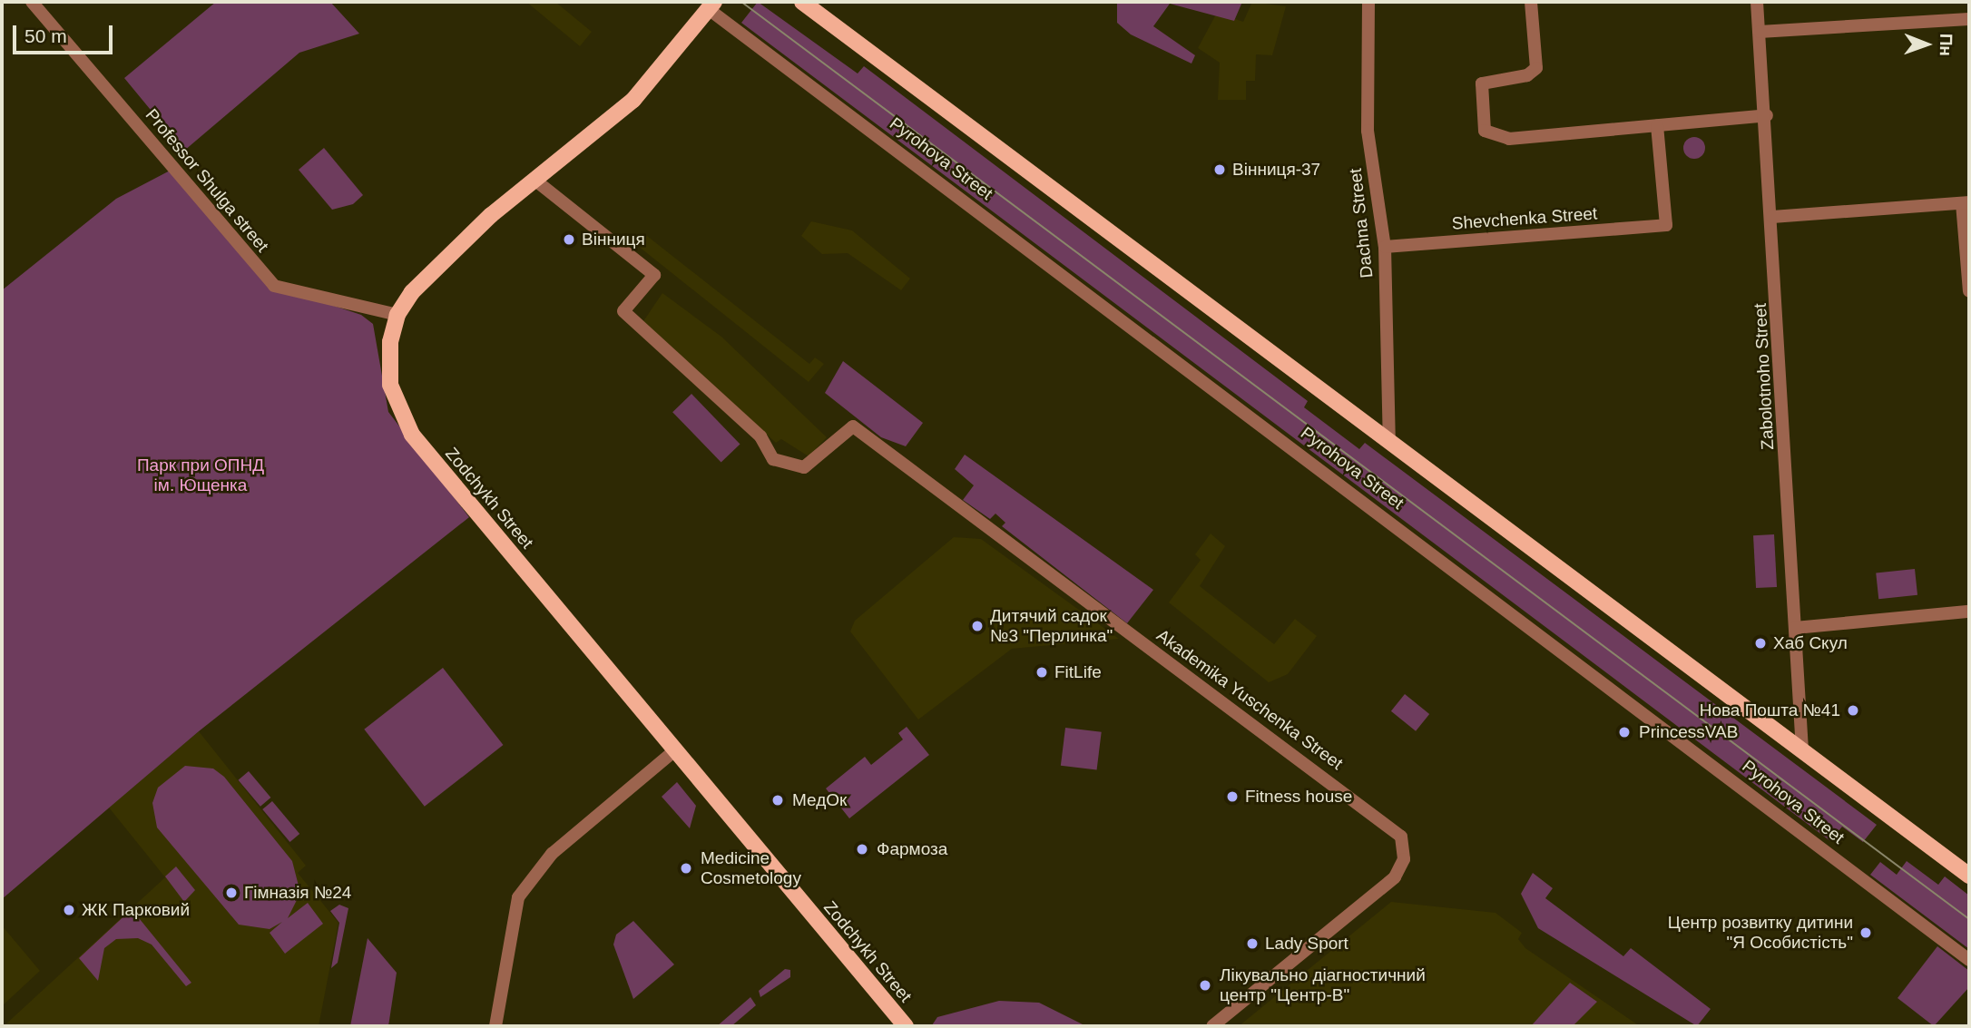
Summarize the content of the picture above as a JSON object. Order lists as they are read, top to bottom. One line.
{"streets":{"main road":["Zodchykh Street"],"street":["Pyrohova Street","Professor Shulga street","Shevchenka Street","Dachna Street","Zabolotnoho Street","Akademika Yuschenka Street"]},"crossings":[["Professor Shulga street","Zodchykh Street"],["Shevchenka Street","Dachna Street"]],"parks":["Парк при ОПНД ім. Ющенка"],"places":["Вінниця-37","Вінниця","Дитячий садок №3 \"Перлинка\"","Хаб Скул","FitLife","Нова Пошта №41","PrincessVAB","Fitness house","МедОк","Фармоза","Medicine Cosmetology","Гімназія №24","ЖК Парковий","Центр розвитку дитини \"Я Особистість\"","Lady Sport","Лікувально діагностичний центр \"Центр-В\""],"scale_bar":"50 m","north":"right"}
